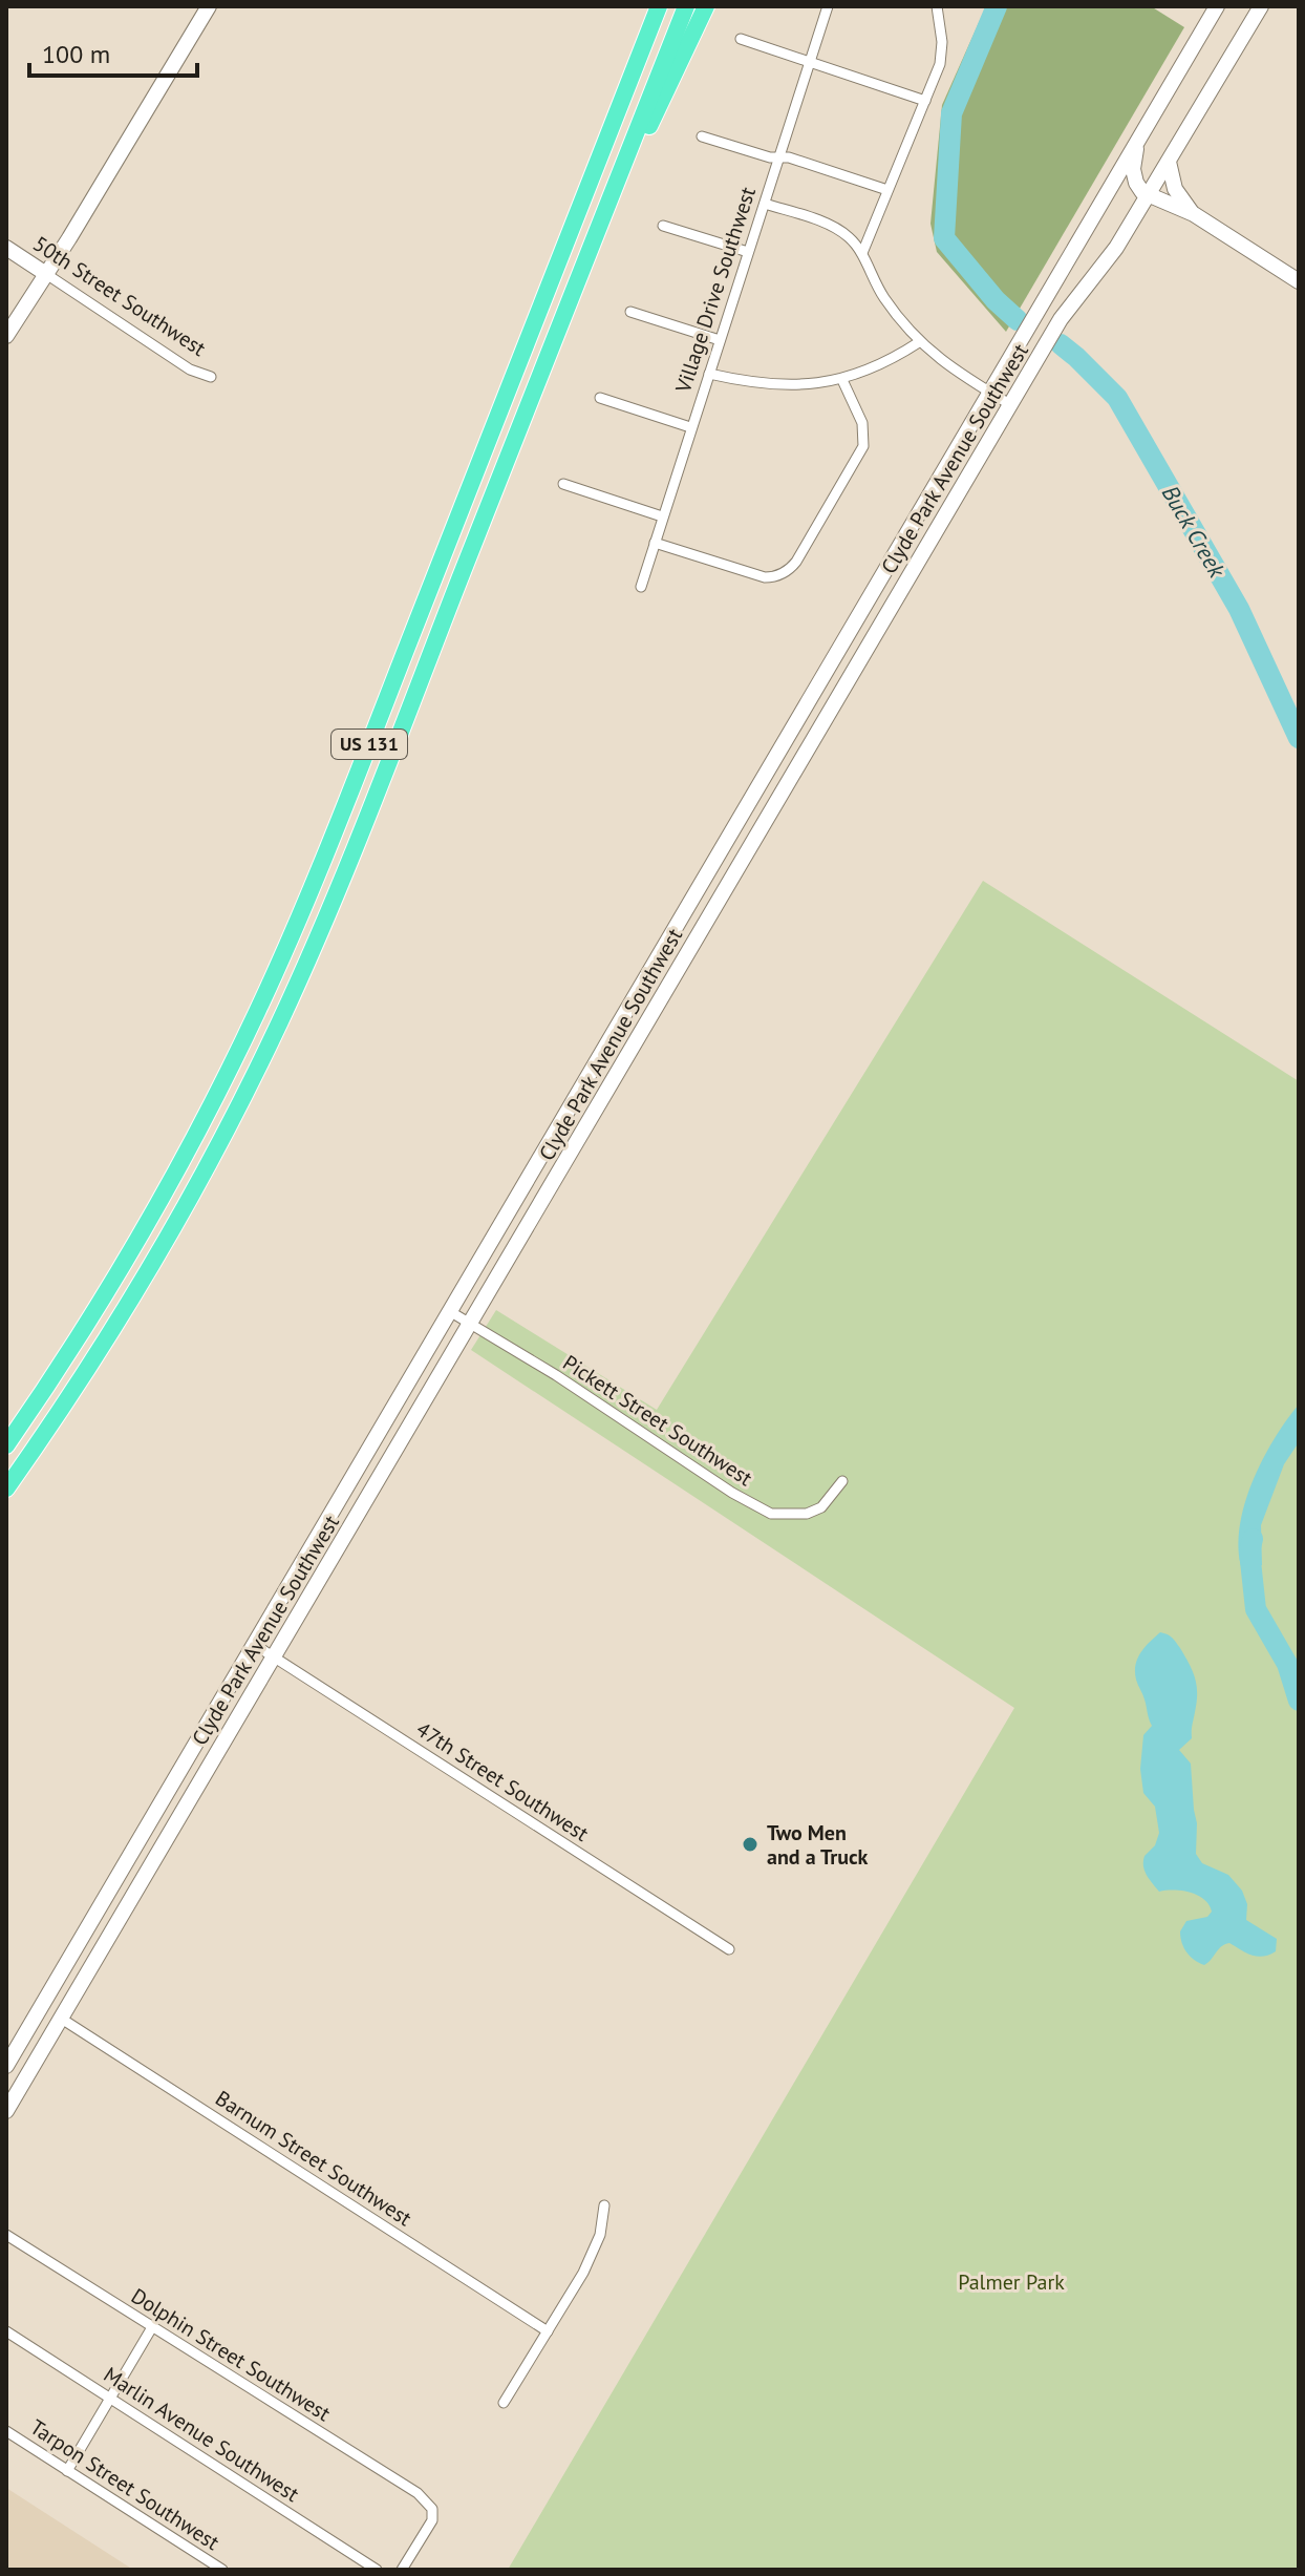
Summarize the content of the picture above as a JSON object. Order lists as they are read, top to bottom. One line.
{"streets":{"highway":["US 131"],"main road":["50th Street Southwest","Clyde Park Avenue Southwest"],"street":["Village Drive Southwest","Pickett Street Southwest","47th Street Southwest","Barnum Street Southwest","Dolphin Street Southwest","Marlin Avenue Southwest","Tarpon Street Southwest"]},"crossings":[["Clyde Park Avenue Southwest","Pickett Street Southwest"],["Clyde Park Avenue Southwest","47th Street Southwest"],["Clyde Park Avenue Southwest","Barnum Street Southwest"]],"water":["Buck Creek"],"parks":["Palmer Park"],"places":["Two Men and a Truck"],"scale_bar":"100 m"}
